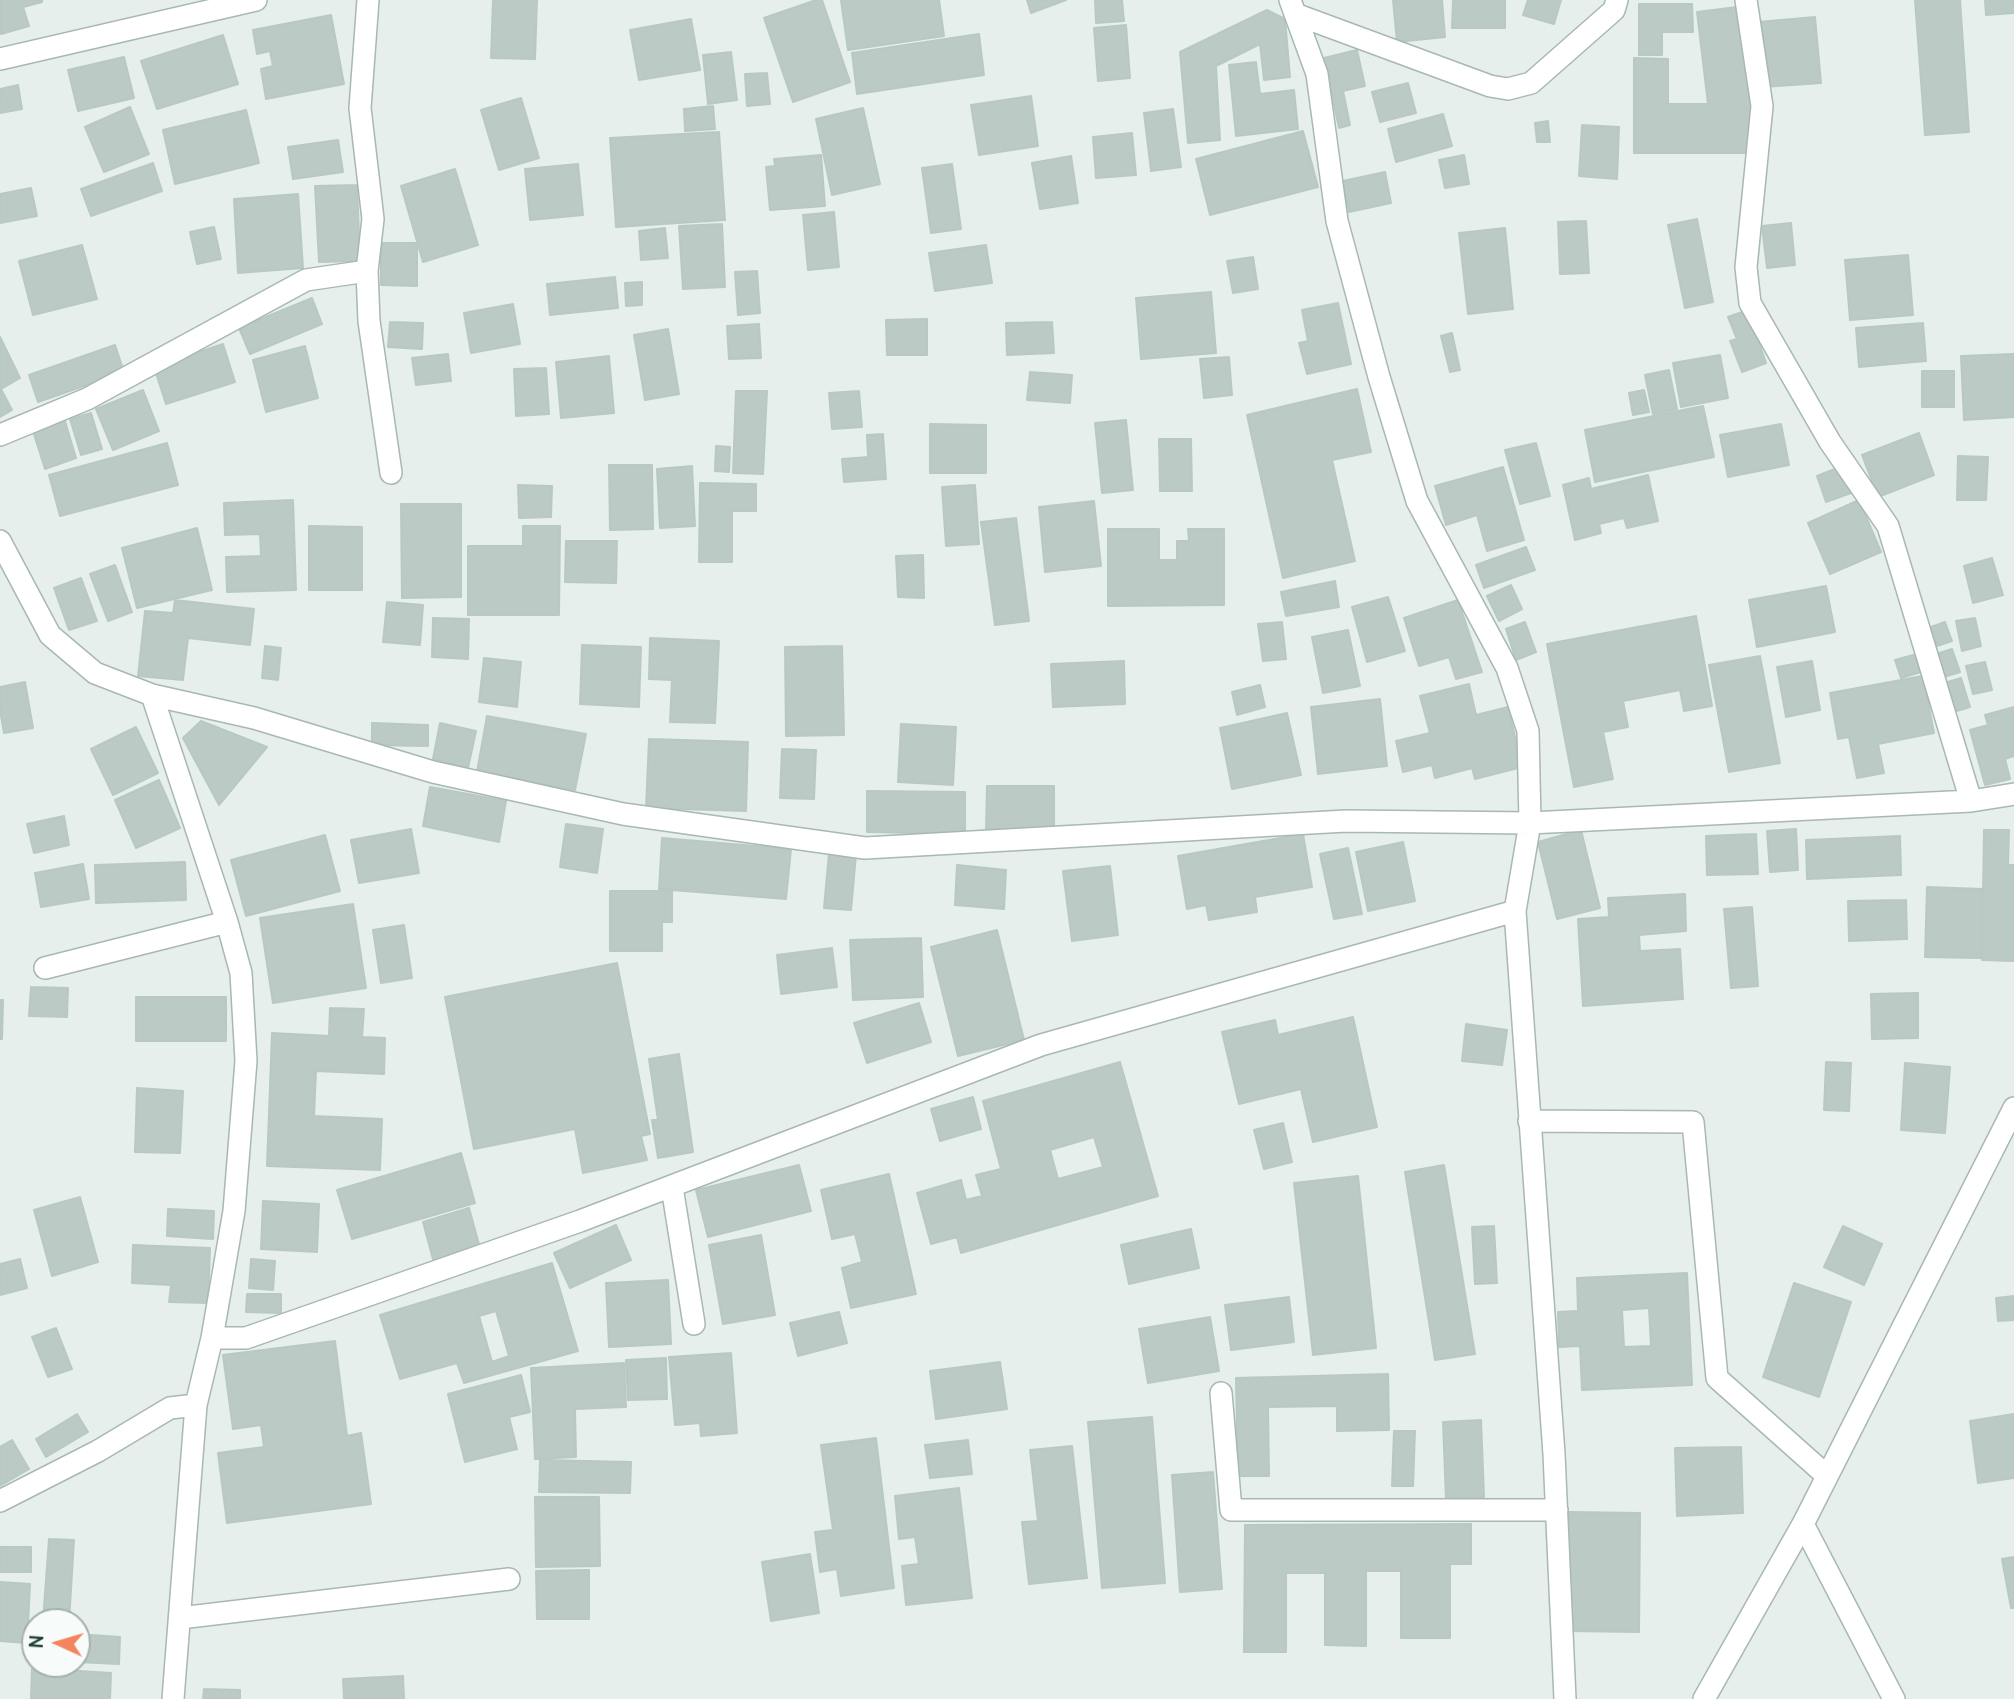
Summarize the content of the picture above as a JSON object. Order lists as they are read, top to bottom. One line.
{"north":"left"}
